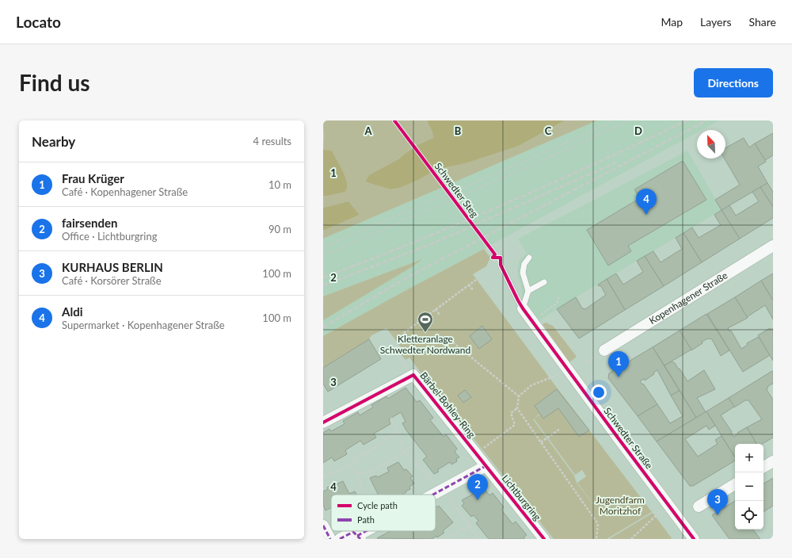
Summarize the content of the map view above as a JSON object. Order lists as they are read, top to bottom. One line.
{"streets":{"street":["Kopenhagener Straße","Bärbel-Bohley-Ring","Schwedter Straße","Lichtburgring"],"cycle path":["Schwedter Steg"]},"crossings":[["Schwedter Steg","Schwedter Straße"],["Bärbel-Bohley-Ring","Lichtburgring"]],"parks":["Jugendfarm Moritzhof"],"places":{"sports":["Kletteranlage Schwedter Nordwand"]},"legend":["Cycle path","Path"],"north":"top left","page":{"header":"Locato","nav":["Map","Layers","Share"],"buttons":"Directions","title":"Find us","heading":["Nearby","4 results"],"list":[{"mark":"1","name":"Frau Krüger","note":"Café · Kopenhagener Straße","value":"10 m"},{"mark":"2","name":"fairsenden","note":"Office · Lichtburgring","value":"90 m"},{"mark":"3","name":"KURHAUS BERLIN","note":"Café · Korsörer Straße","value":"100 m"},{"mark":"4","name":"Aldi","note":"Supermarket · Kopenhagener Straße","value":"100 m"}],"pins":["4","1","2","3"],"map_buttons":["+","−"]},"grid":{"columns":["A","B","C","D"],"rows":["1","2","3","4"]}}
